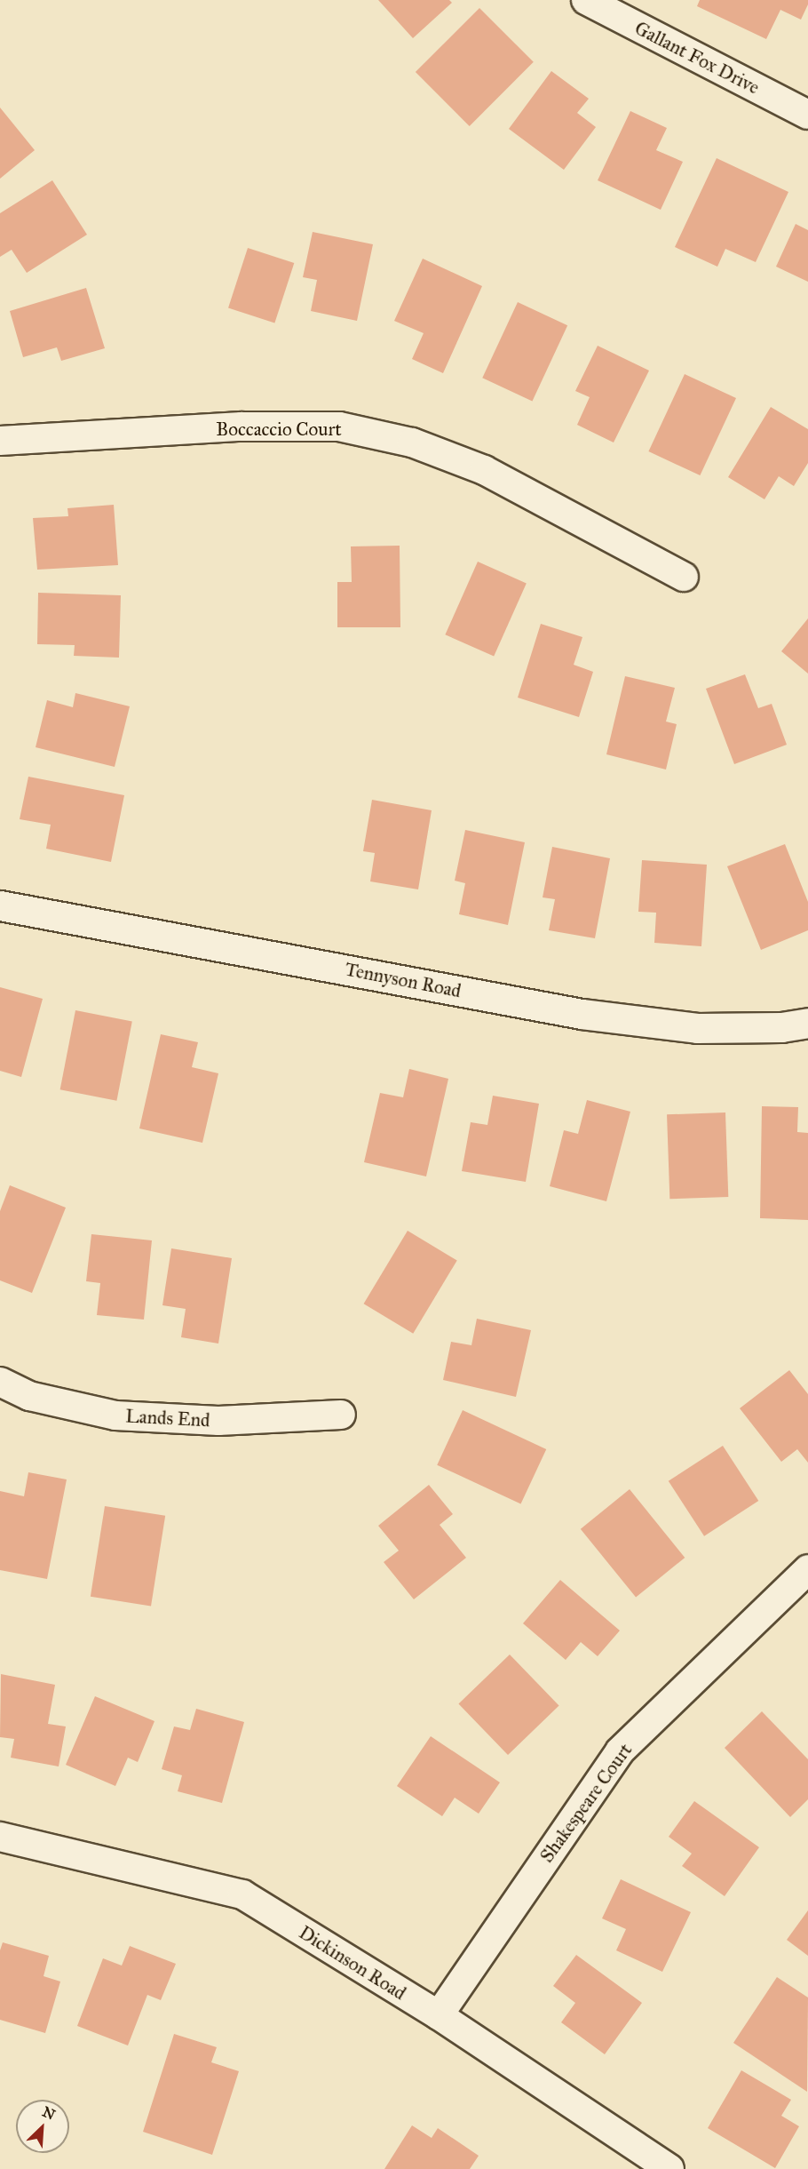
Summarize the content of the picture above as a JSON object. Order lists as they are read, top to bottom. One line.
{"streets":{"street":["Gallant Fox Drive","Boccaccio Court","Tennyson Road","Lands End","Shakespeare Court","Dickinson Road"]},"crossings":[["Shakespeare Court","Dickinson Road"]],"north":"top right"}
